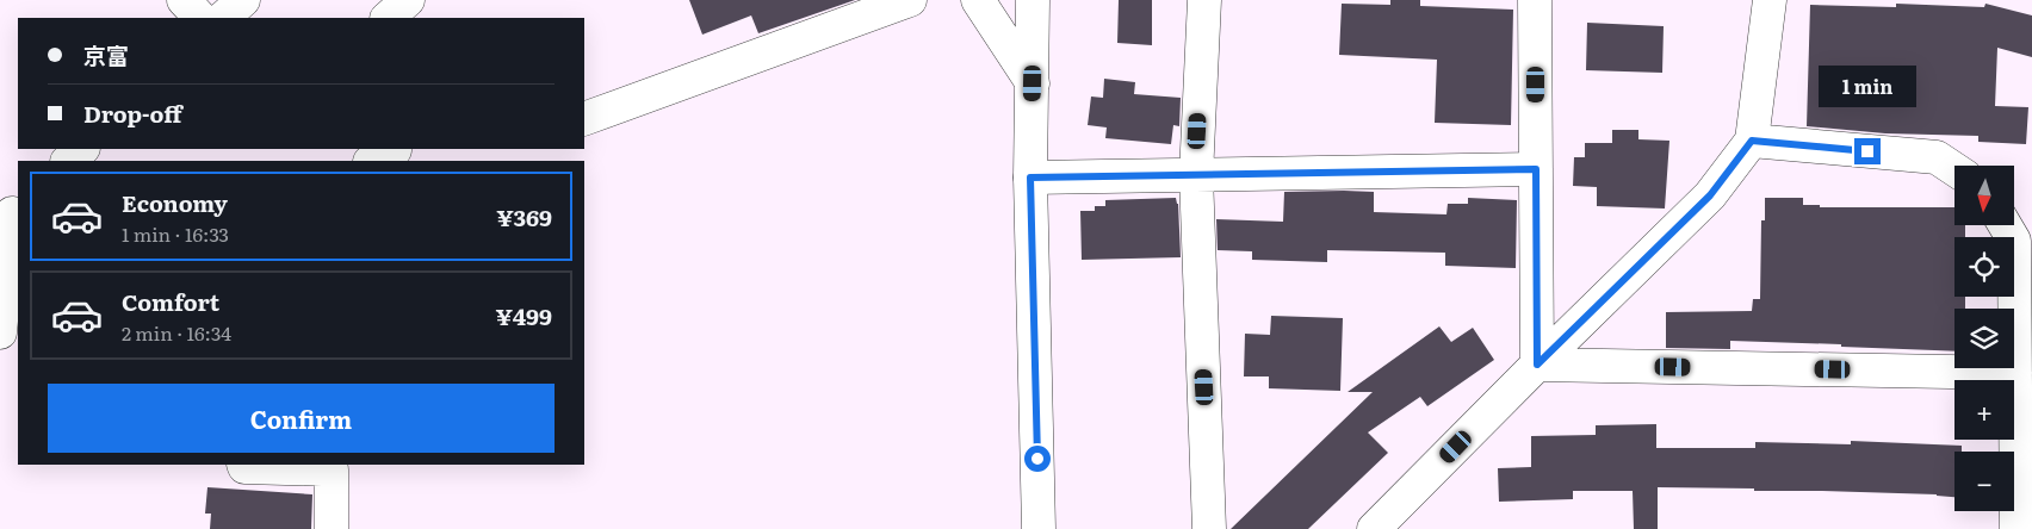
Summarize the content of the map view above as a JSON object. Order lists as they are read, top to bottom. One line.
{"north":"bottom","page":{"banner":["京富","Drop-off"],"bubble":"1 min","map_buttons":["+","−"],"list":[{"name":"Economy","note":"1 min · 16:33","value":"¥369"},{"name":"Comfort","note":"2 min · 16:34","value":"¥499"}],"buttons":"Confirm"}}
